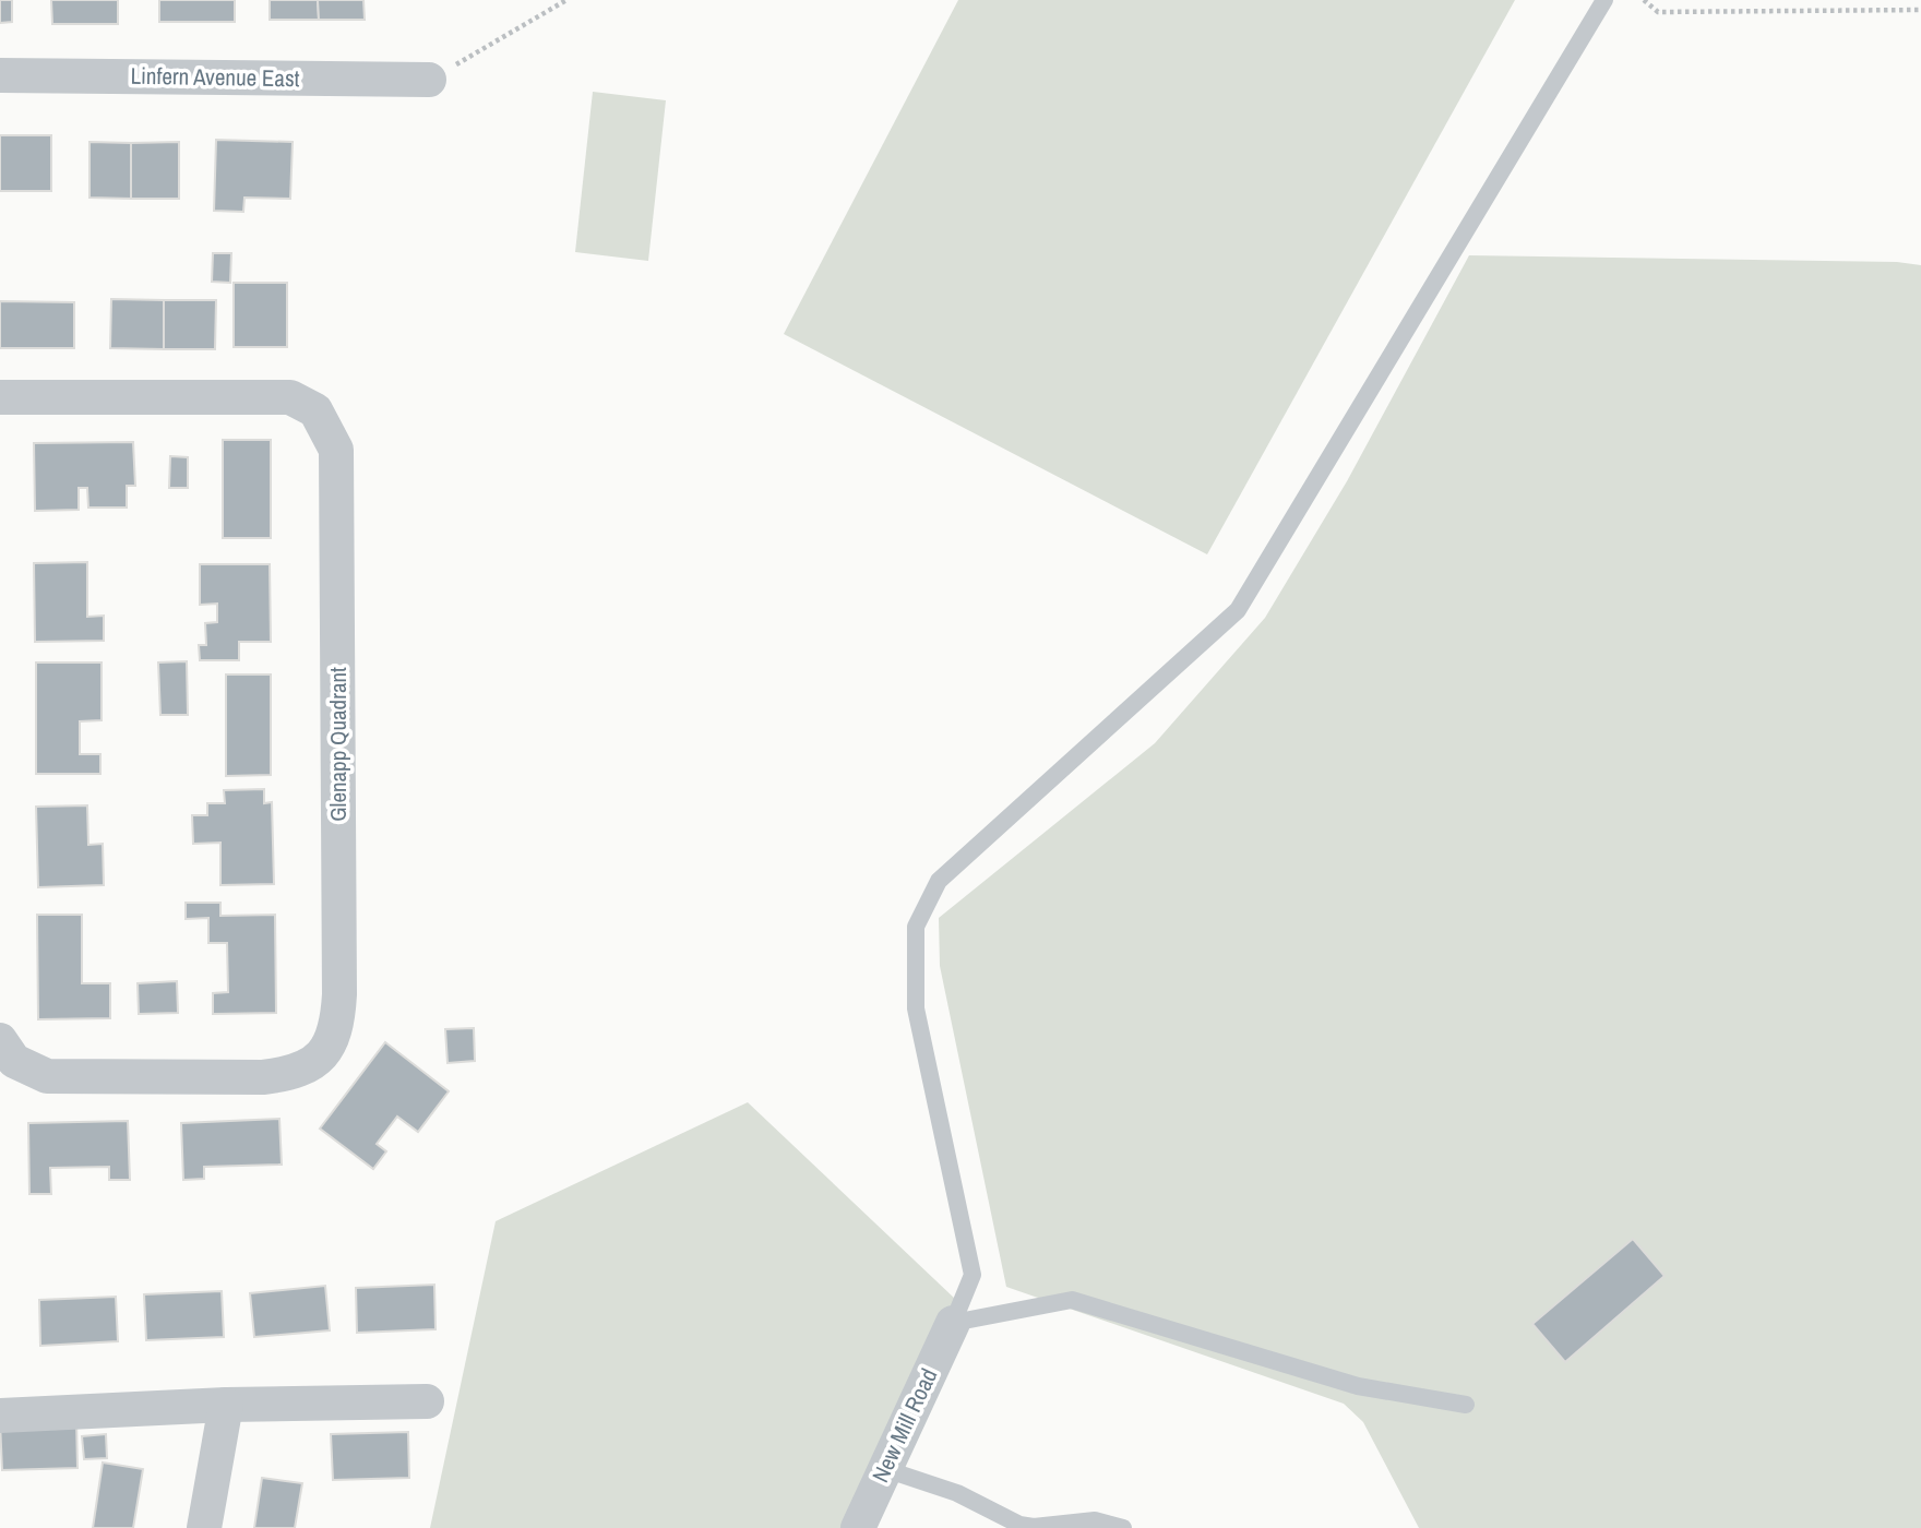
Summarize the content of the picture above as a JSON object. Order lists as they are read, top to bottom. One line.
{"streets":{"street":["Linfern Avenue East","Glenapp Quadrant","New Mill Road"]}}
